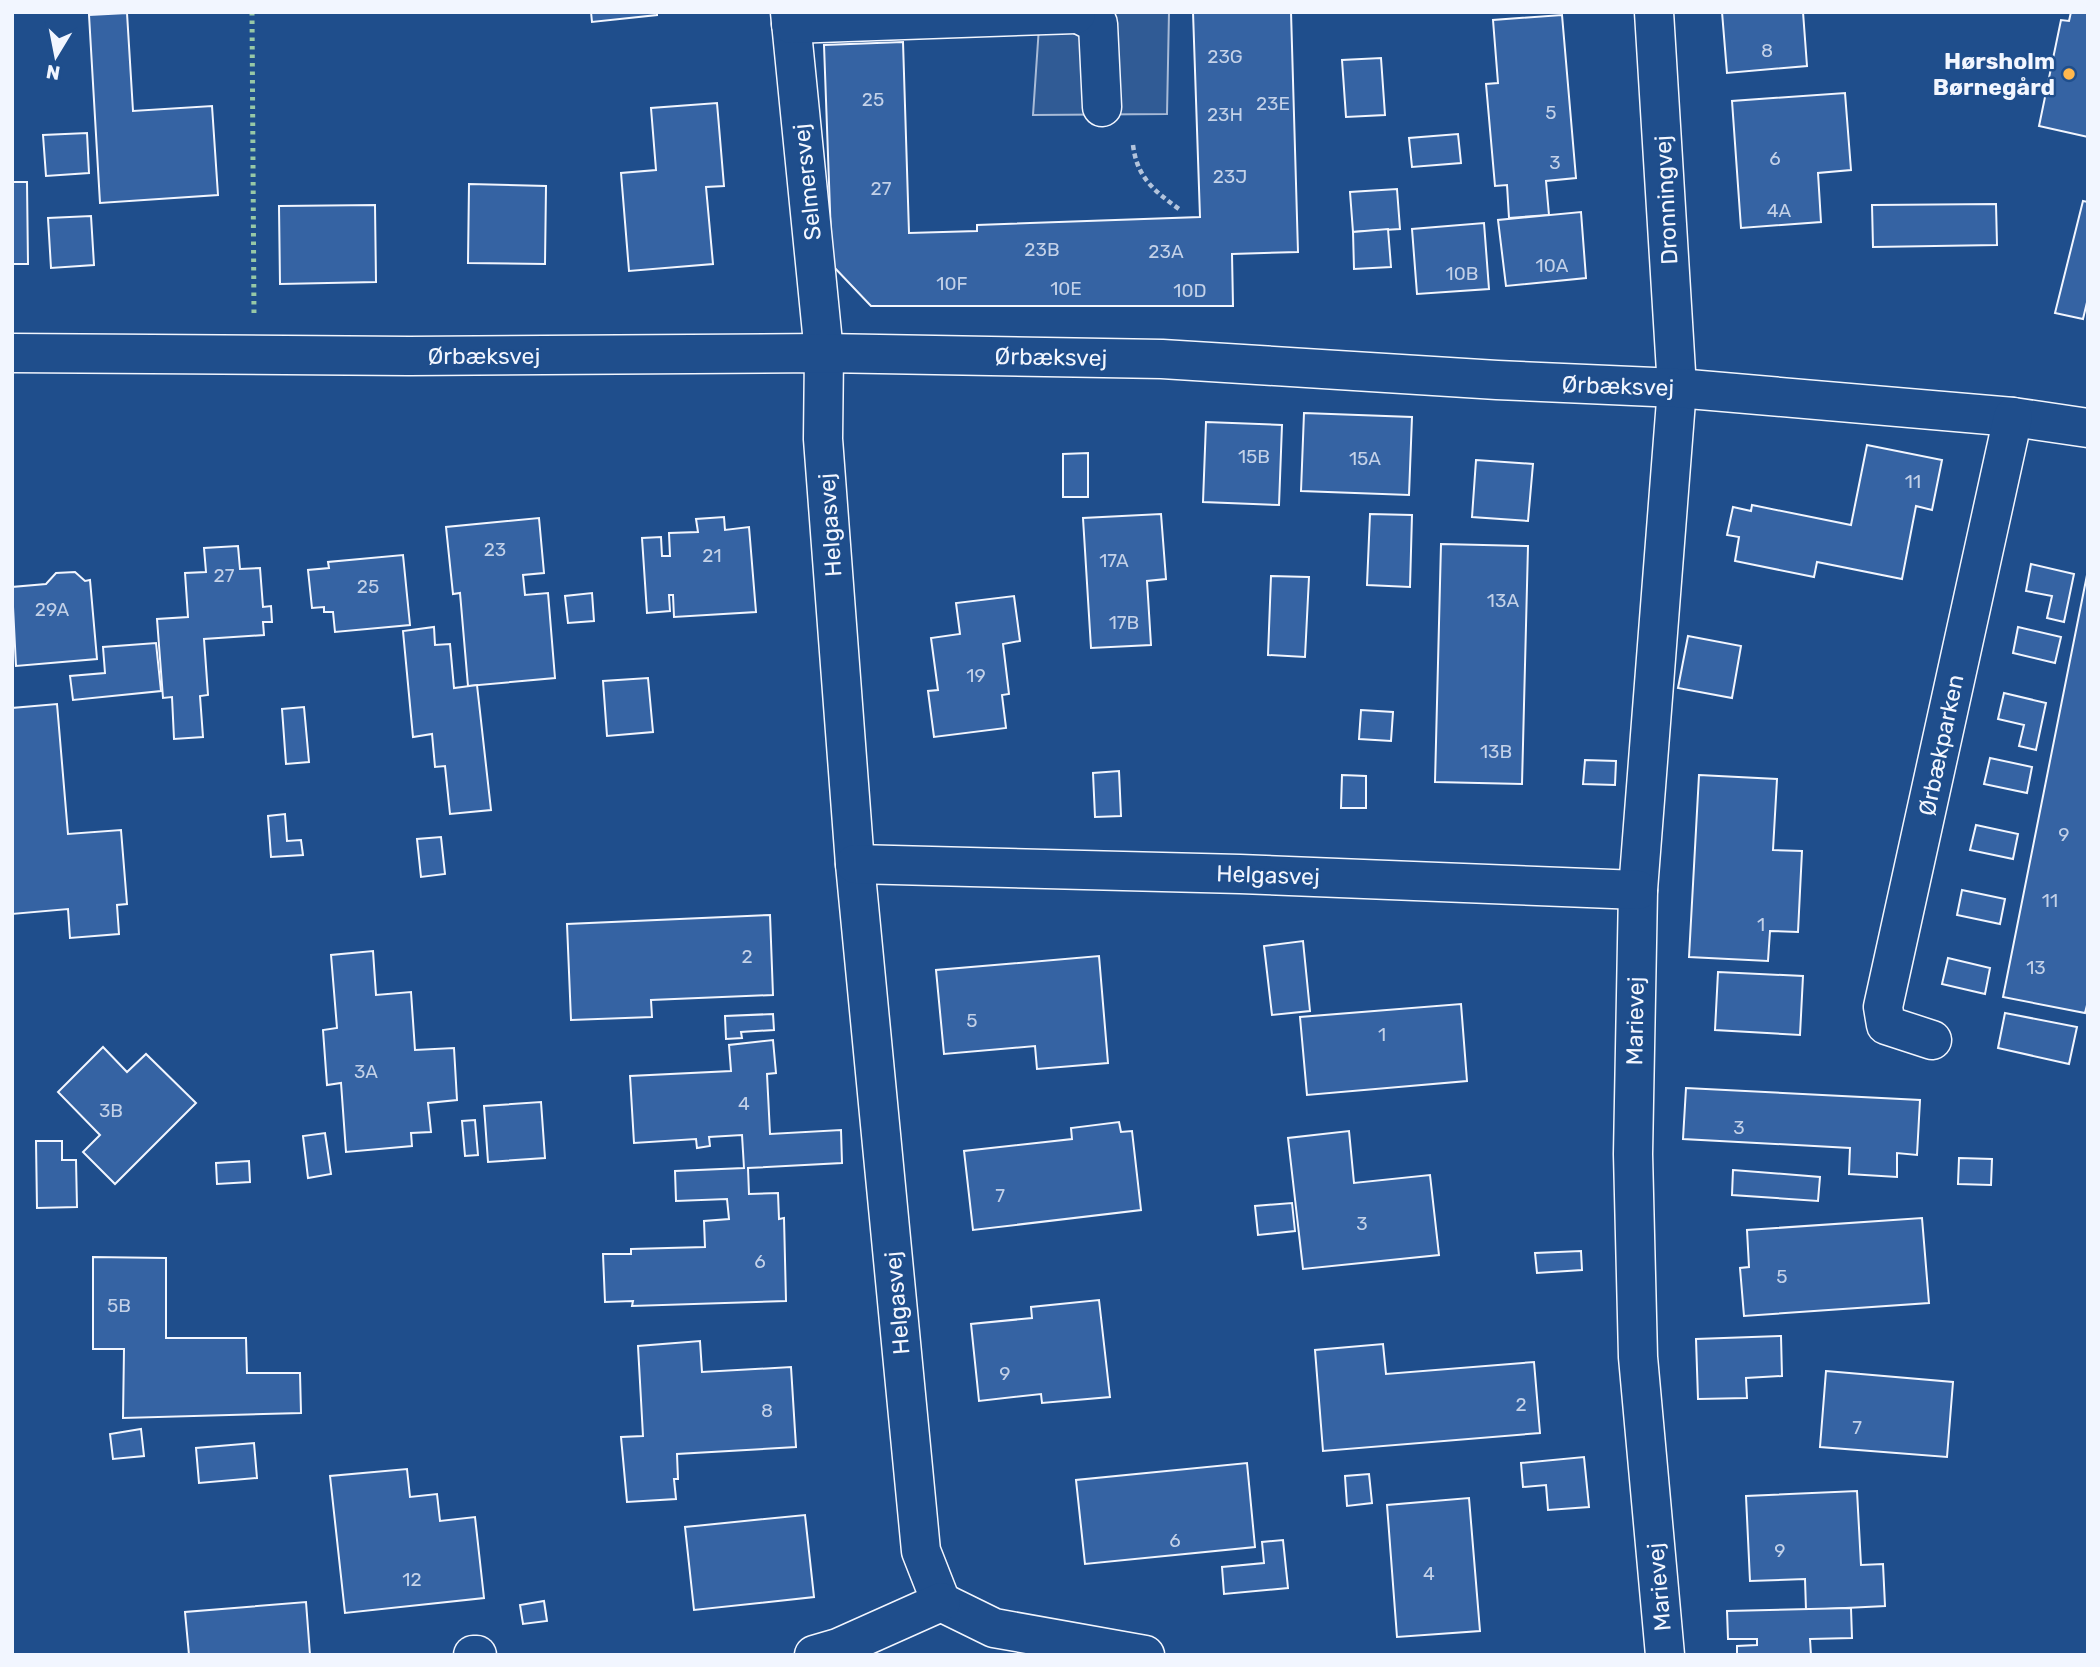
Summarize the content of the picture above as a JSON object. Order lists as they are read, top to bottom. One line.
{"streets":{"street":["Selmersvej","Dronningvej","Ørbæksvej","Helgasvej","Ørbækparken","Marievej"]},"crossings":[["Selmersvej","Ørbæksvej"],["Selmersvej","Helgasvej"],["Dronningvej","Ørbæksvej"],["Dronningvej","Marievej"],["Ørbæksvej","Helgasvej"],["Ørbæksvej","Ørbækparken"],["Ørbæksvej","Marievej"],["Helgasvej","Marievej"]],"places":["Hørsholm Børnegård"],"house_numbers":["8","23G","25","23E","5","23H","6","3","23J","27","4A","23B","23A","10A","10B","10F","10E","10D","15B","15A","11","23","21","17A","27","25","13A","29A","17B","19","13B","9","11","1","2","13","5","1","3A","4","3B","3","7","3","6","5","5B","9","2","8","7","6","9","4","12"],"north":"bottom"}
